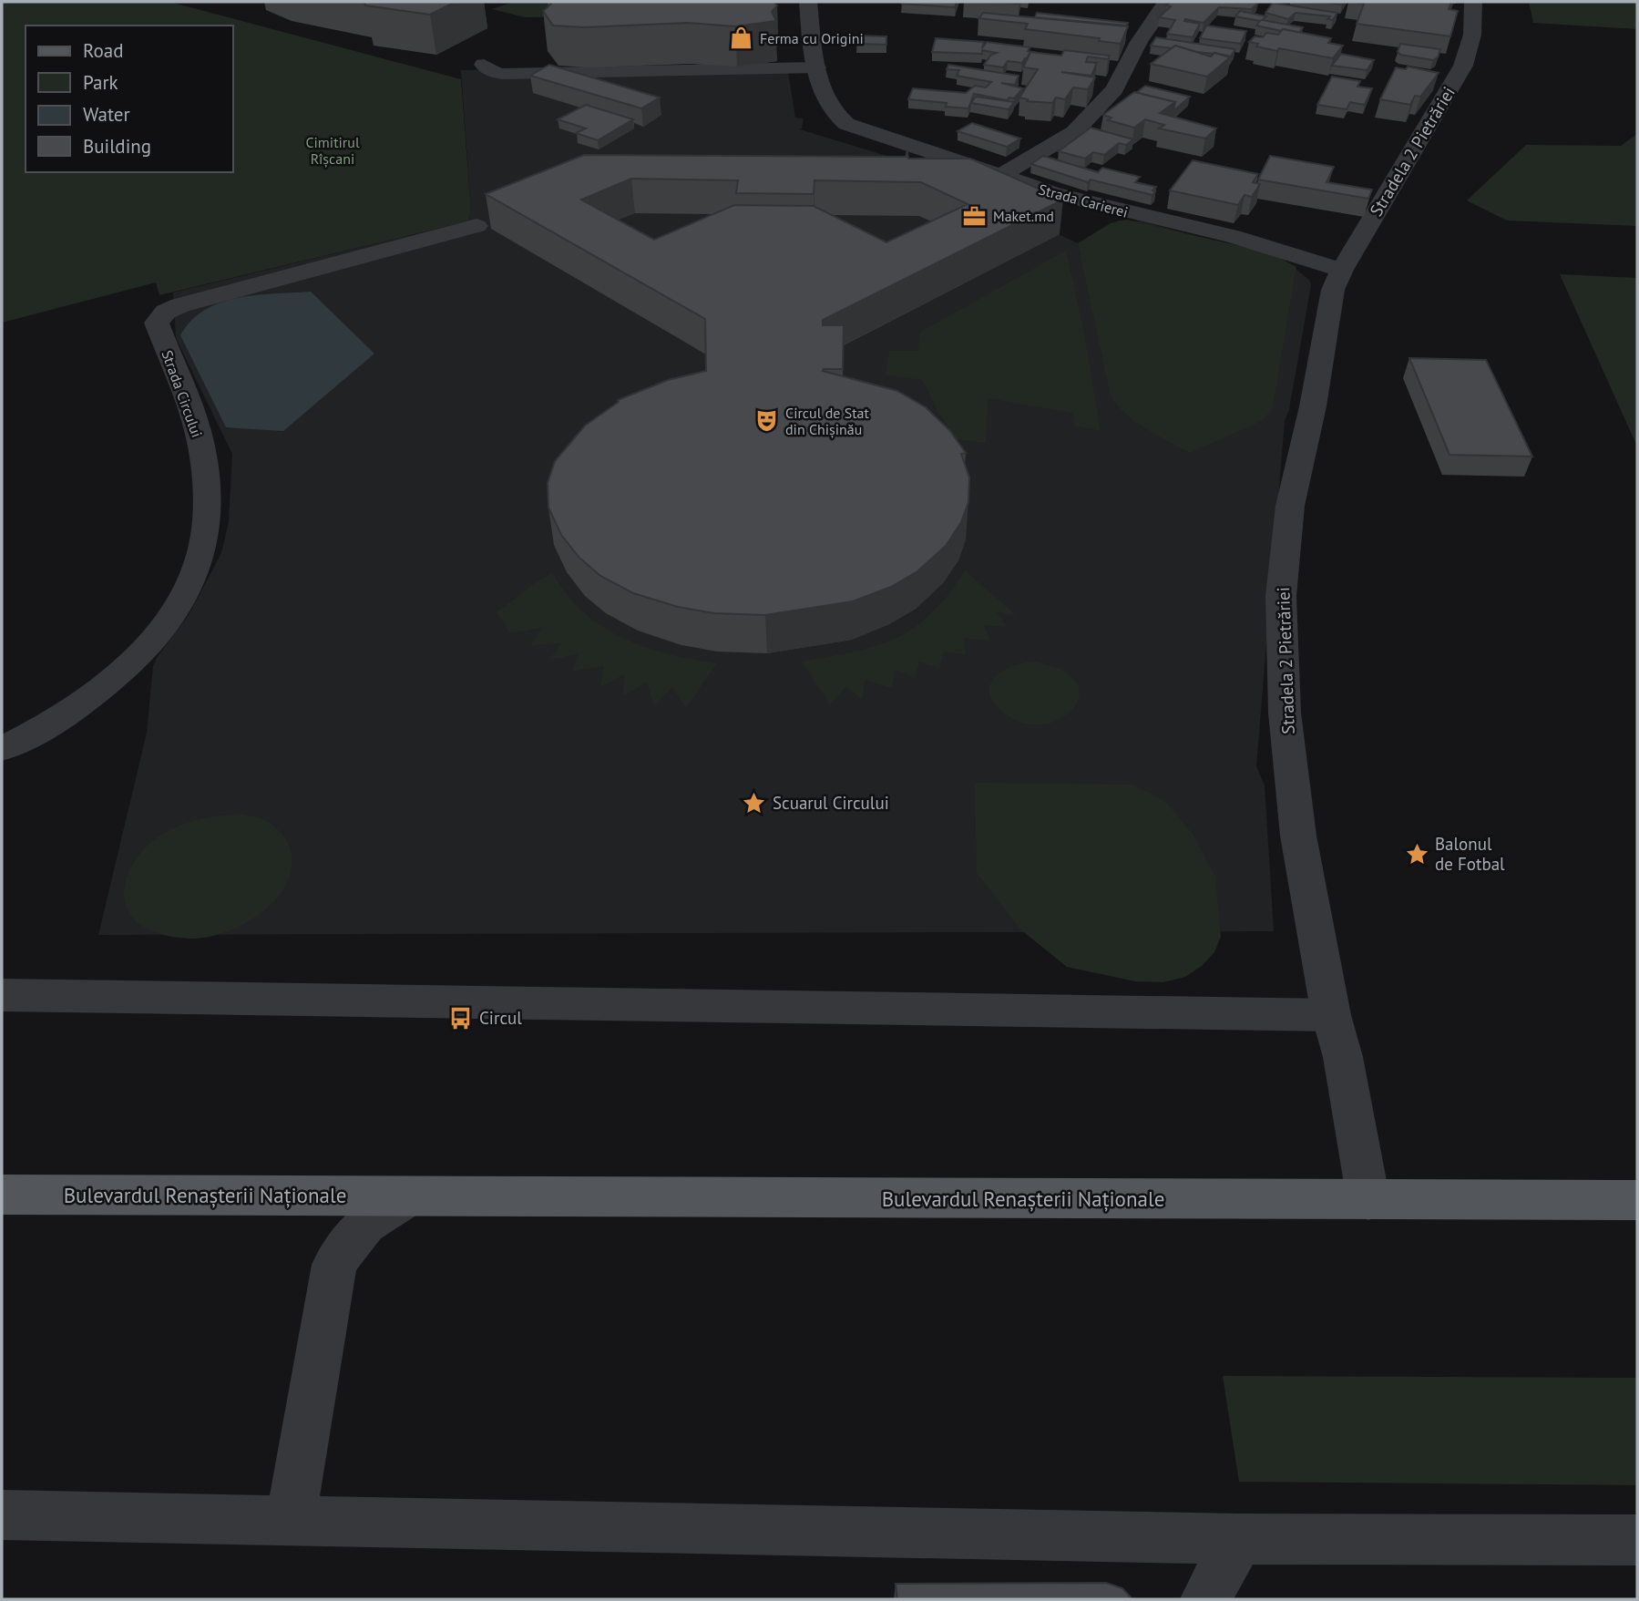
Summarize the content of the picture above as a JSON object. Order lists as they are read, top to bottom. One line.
{"streets":{"main road":["Bulevardul Renașterii Naționale"],"street":["Stradela 2 Pietrăriei","Strada Carierei","Strada Circului"]},"crossings":[["Stradela 2 Pietrăriei","Strada Carierei"],["Stradela 2 Pietrăriei","Bulevardul Renașterii Naționale"]],"parks":["Cimitirul Rîșcani"],"places":{"shop":["Ferma cu Origini"],"office":["Maket.md"],"theatre":["Circul de Stat din Chișinău"],"place":["Scuarul Circului","Balonul de Fotbal"],"bus stop":["Circul"]},"legend":["Road","Park","Water","Building"]}
